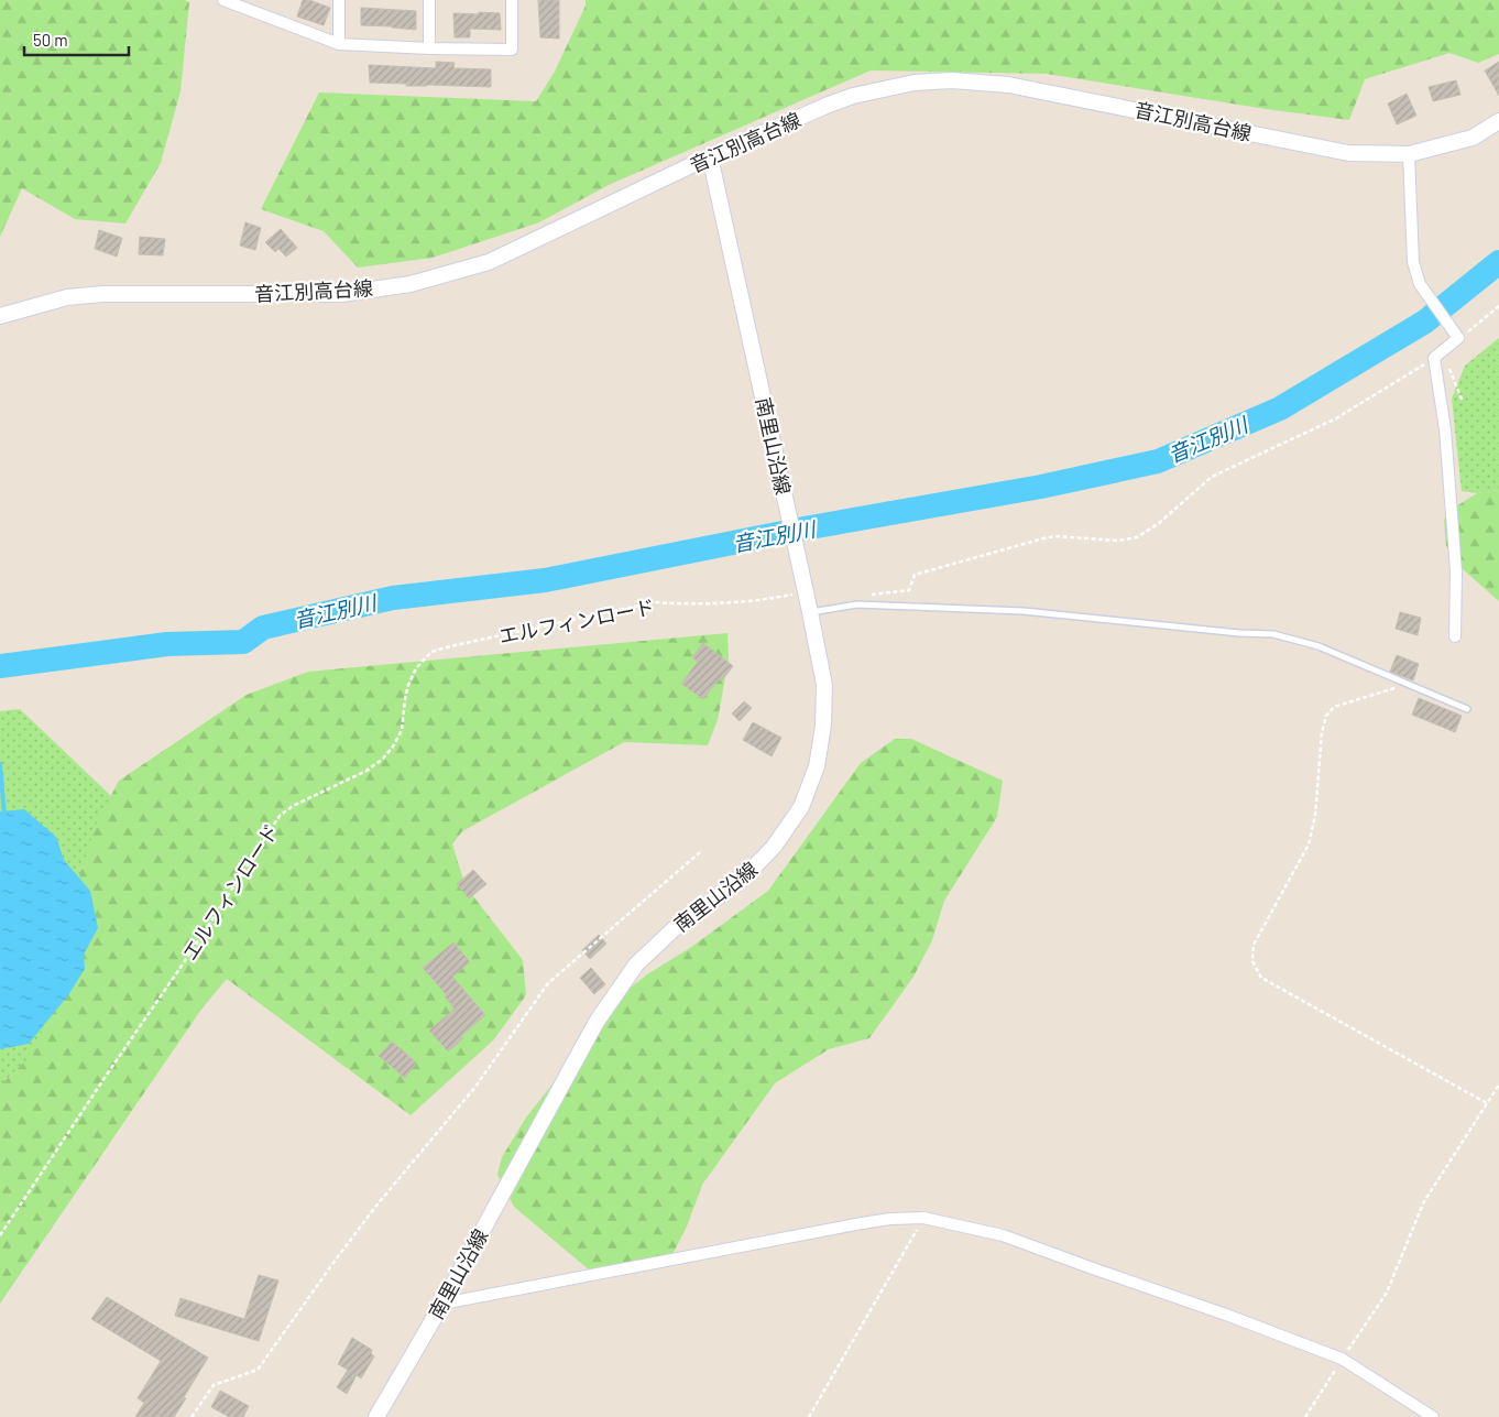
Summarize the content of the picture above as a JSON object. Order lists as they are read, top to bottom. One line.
{"streets":{"street":["音江別高台線","南里山沿線"],"path":["エルフィンロード"]},"crossings":[["音江別高台線","南里山沿線"],["南里山沿線","エルフィンロード"]],"water":["音江別川"],"scale_bar":"50 m"}
